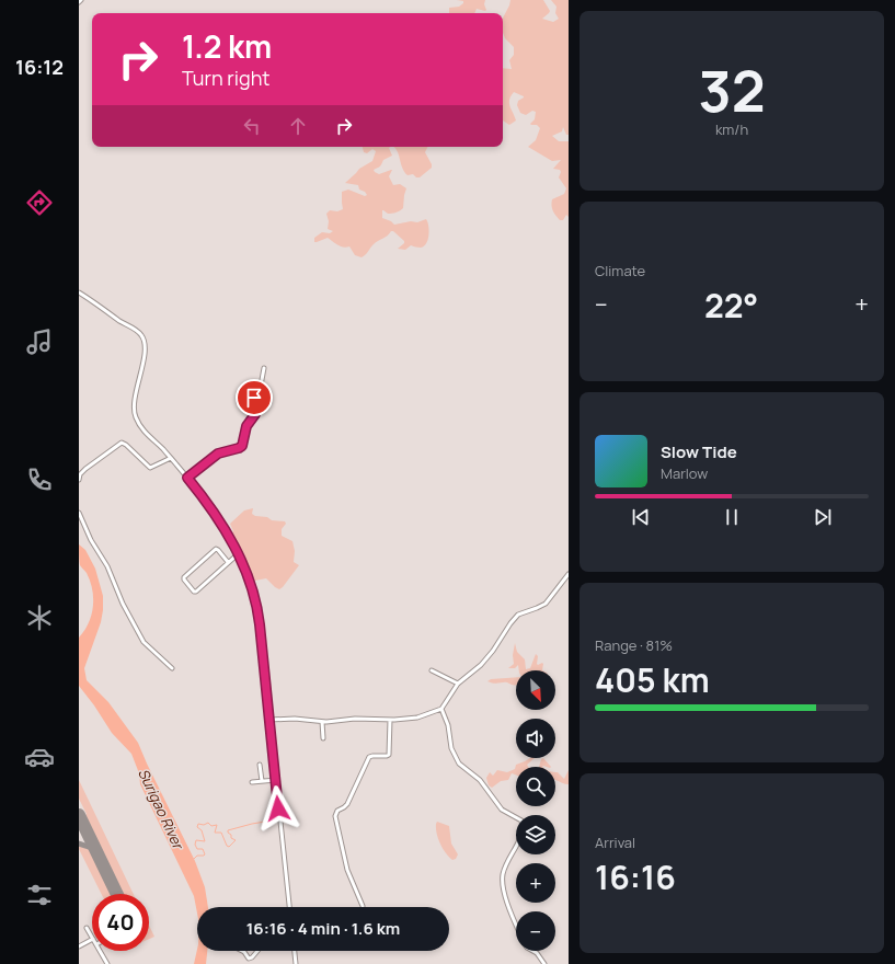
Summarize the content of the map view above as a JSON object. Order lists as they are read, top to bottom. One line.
{"water":["Surigao River"],"north":"bottom right","page":{"tabs":"16:12","tile":[["32","km/h"],"Climate",["Range · 81%","405 km"],["Arrival","16:16"]],"turn":["1.2 km","Turn right"],"heat":["−","22°","+"],"song":["Slow Tide","Marlow"],"map_buttons":["+","−"],"limit":"40","trip":"16:16 · 4 min · 1.6 km"}}
